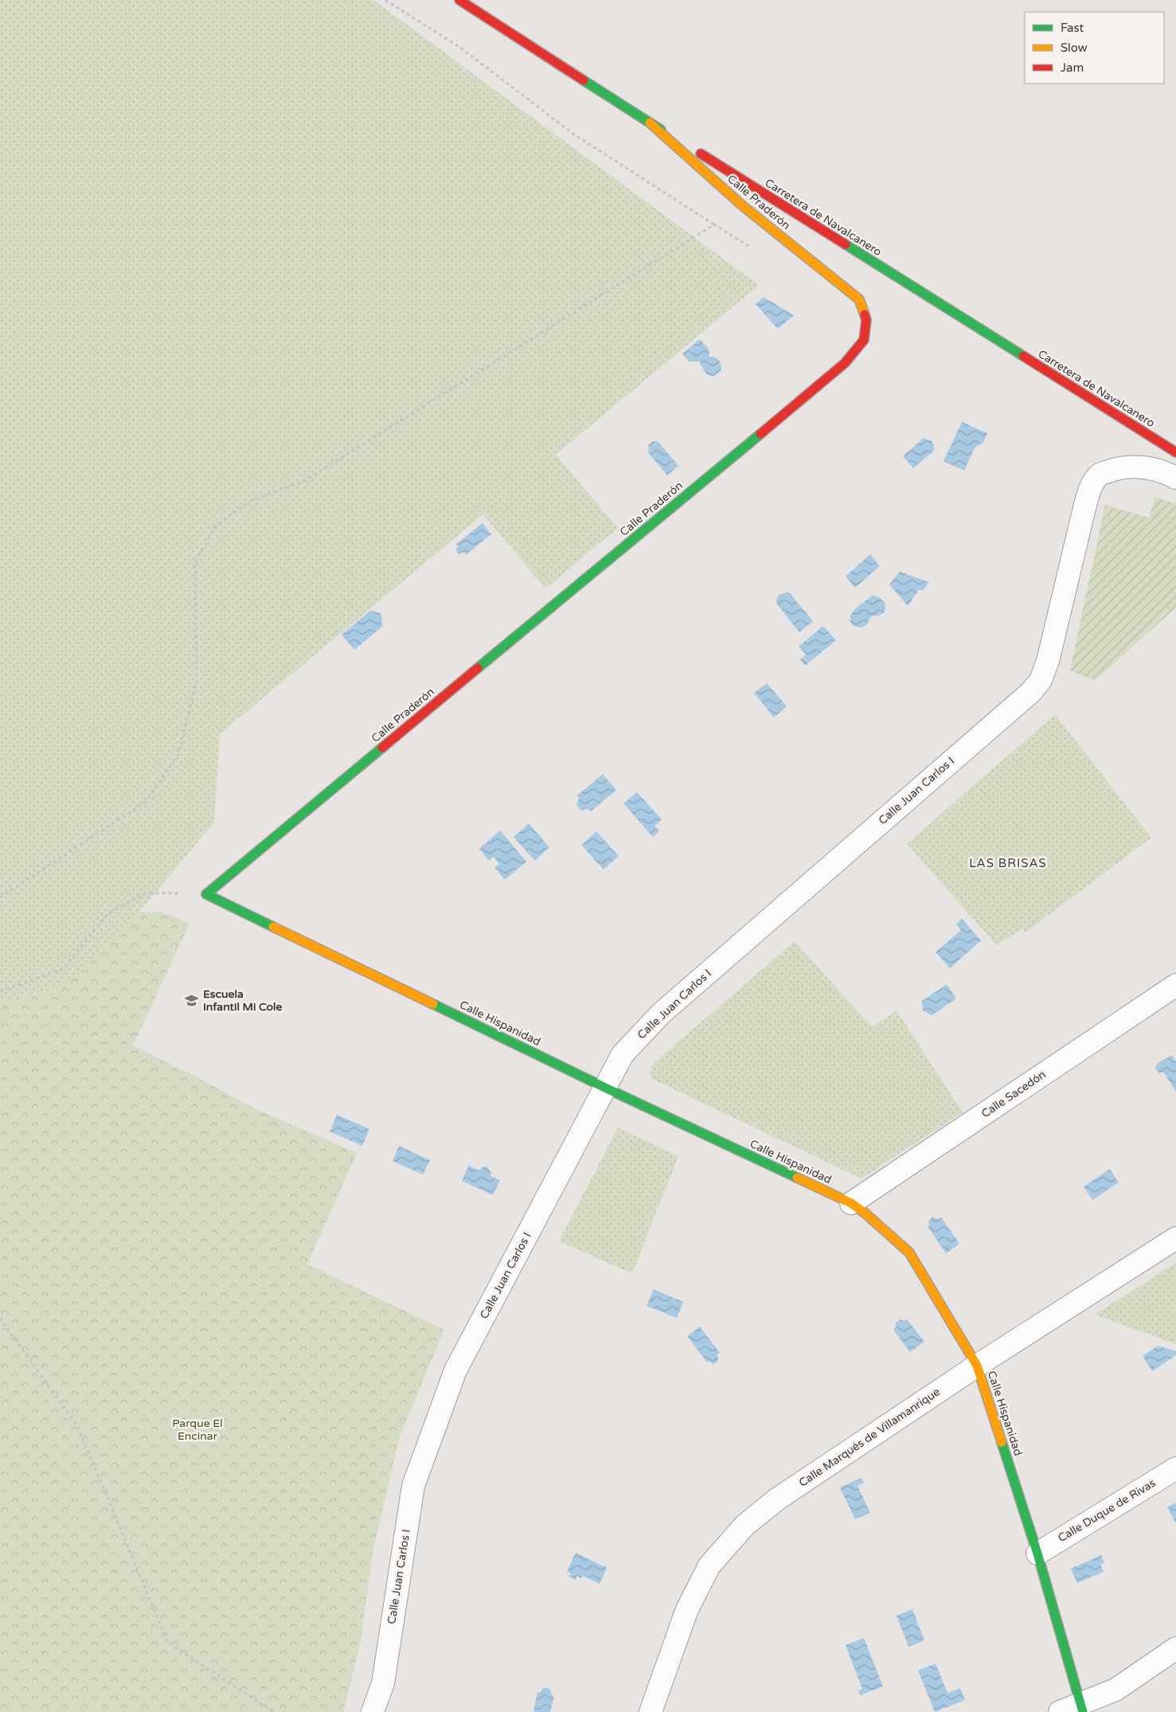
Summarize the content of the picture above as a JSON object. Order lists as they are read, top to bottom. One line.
{"streets":{"street":["Calle Praderón","Carretera de Navalcanero","Calle Juan Carlos I","Calle Hispanidad","Calle Sacedón","Calle Marqués de Villamanrique","Calle Duque de Rivas"]},"crossings":[["Calle Praderón","Carretera de Navalcanero"],["Calle Praderón","Calle Hispanidad"],["Calle Juan Carlos I","Calle Hispanidad"],["Calle Hispanidad","Calle Sacedón"],["Calle Hispanidad","Calle Marqués de Villamanrique"],["Calle Hispanidad","Calle Duque de Rivas"]],"districts":["LAS BRISAS"],"parks":["Parque El Encinar"],"places":{"school or university":["Escuela Infantil Mi Cole"]},"legend":["Fast","Slow","Jam"]}
